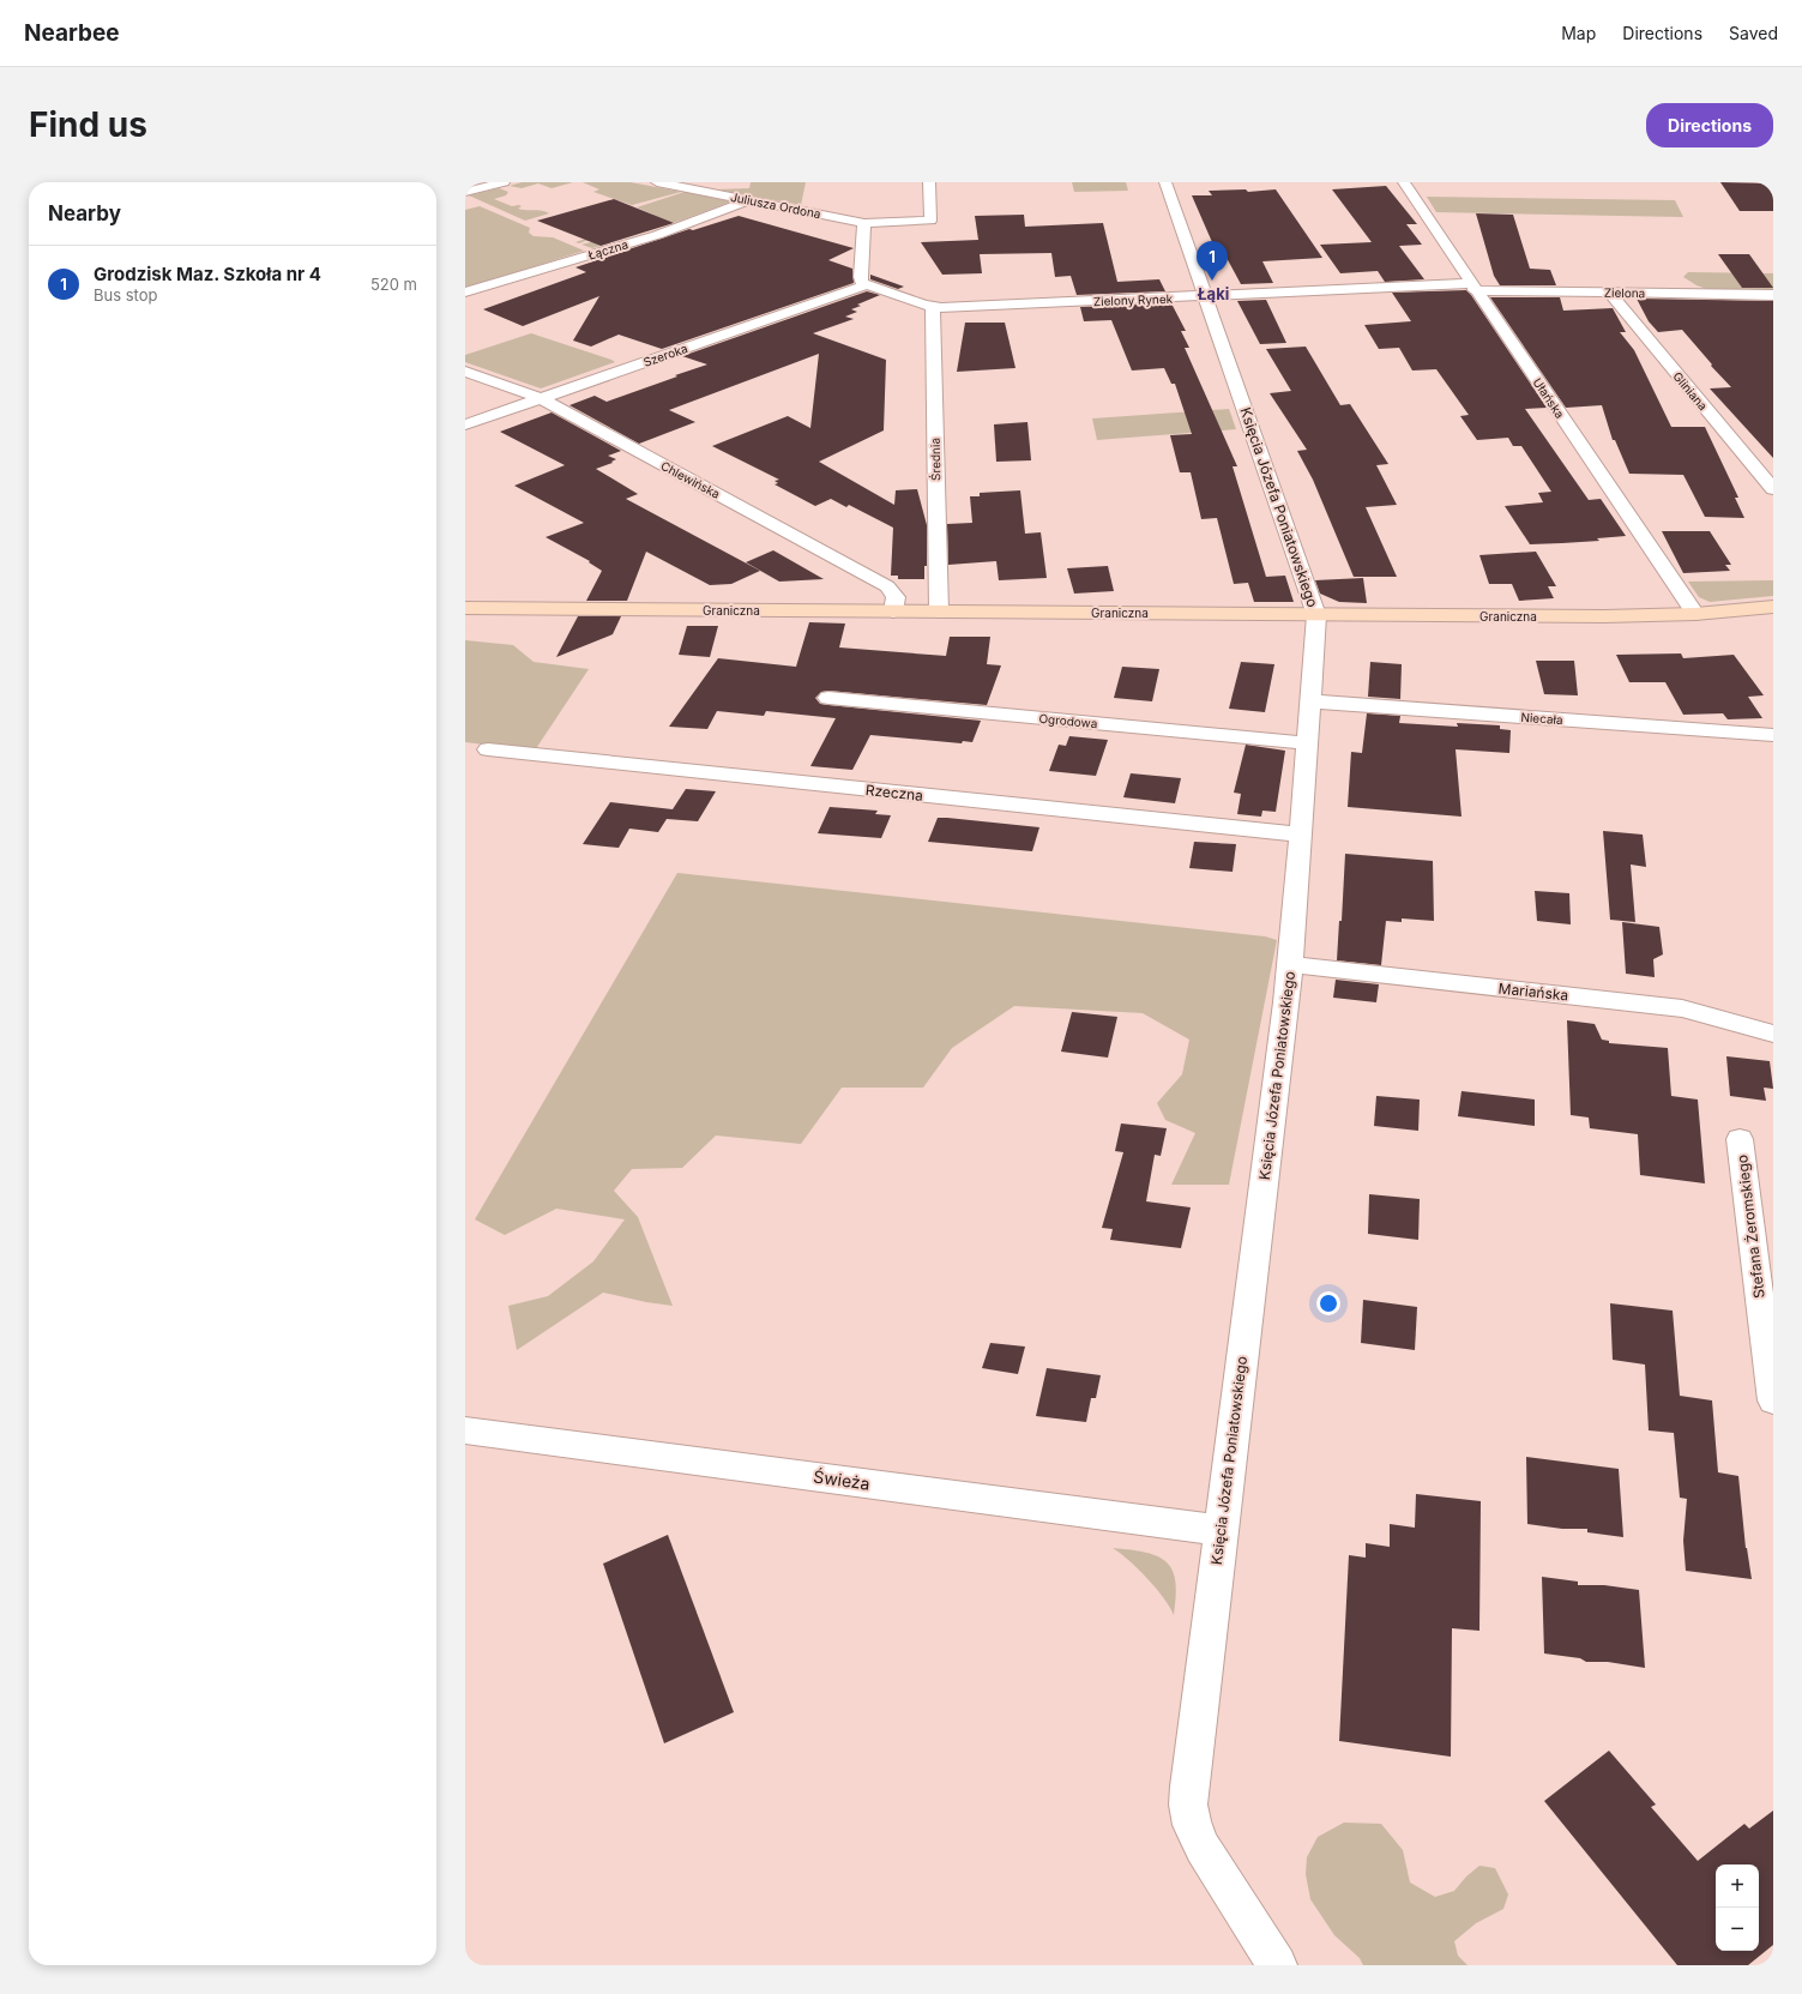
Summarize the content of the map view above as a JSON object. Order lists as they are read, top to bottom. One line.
{"streets":{"street":["Juliusza Ordona","Łączna","Zielona","Zielony Rynek","Szeroka","Gliniana","Ułańska","Średnia","Chlewińska","Księcia Józefa Poniatowskiego","Graniczna","Niecała","Ogrodowa","Rzeczna","Mariańska","Stefana Żeromskiego","Świeża"]},"crossings":[["Juliusza Ordona","Łączna"],["Zielona","Zielony Rynek"],["Zielona","Gliniana"],["Zielona","Ułańska"],["Zielony Rynek","Szeroka"],["Zielony Rynek","Ułańska"],["Zielony Rynek","Średnia"],["Zielony Rynek","Księcia Józefa Poniatowskiego"],["Szeroka","Chlewińska"],["Ułańska","Graniczna"],["Średnia","Graniczna"],["Chlewińska","Graniczna"],["Księcia Józefa Poniatowskiego","Graniczna"],["Księcia Józefa Poniatowskiego","Niecała"],["Księcia Józefa Poniatowskiego","Ogrodowa"],["Księcia Józefa Poniatowskiego","Rzeczna"],["Księcia Józefa Poniatowskiego","Mariańska"],["Księcia Józefa Poniatowskiego","Świeża"]],"districts":["Łąki"],"page":{"header":"Nearbee","nav":["Map","Directions","Saved"],"buttons":"Directions","title":"Find us","heading":"Nearby","pins":"1","list":[{"mark":"1","name":"Grodzisk Maz. Szkoła nr 4","note":"Bus stop","value":"520 m"}],"map_buttons":["+","−"]}}
